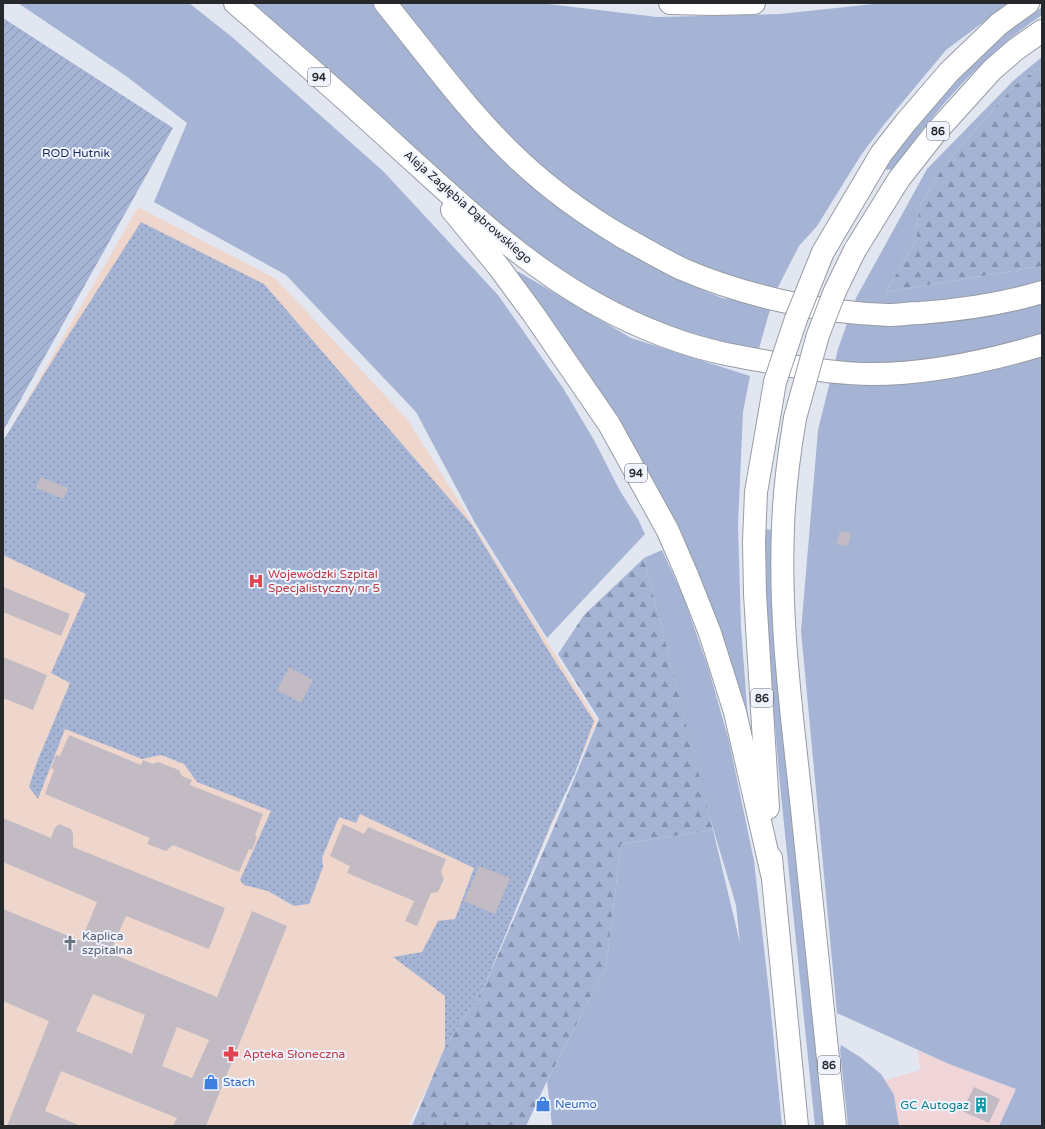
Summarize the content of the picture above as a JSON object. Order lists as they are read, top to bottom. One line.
{"streets":{"main road":["94","86","Aleja Zagłębia Dąbrowskiego"]},"crossings":[["94","86"],["94","Aleja Zagłębia Dąbrowskiego"]],"parks":["ROD Hutnik"],"places":{"hospital":["Wojewódzki Szpital Specjalistyczny nr 5"],"church":["Kaplica szpitalna"],"pharmacy":["Apteka Słoneczna"],"shop":["Stach","Neumo"],"building":["GC Autogaz"]}}
